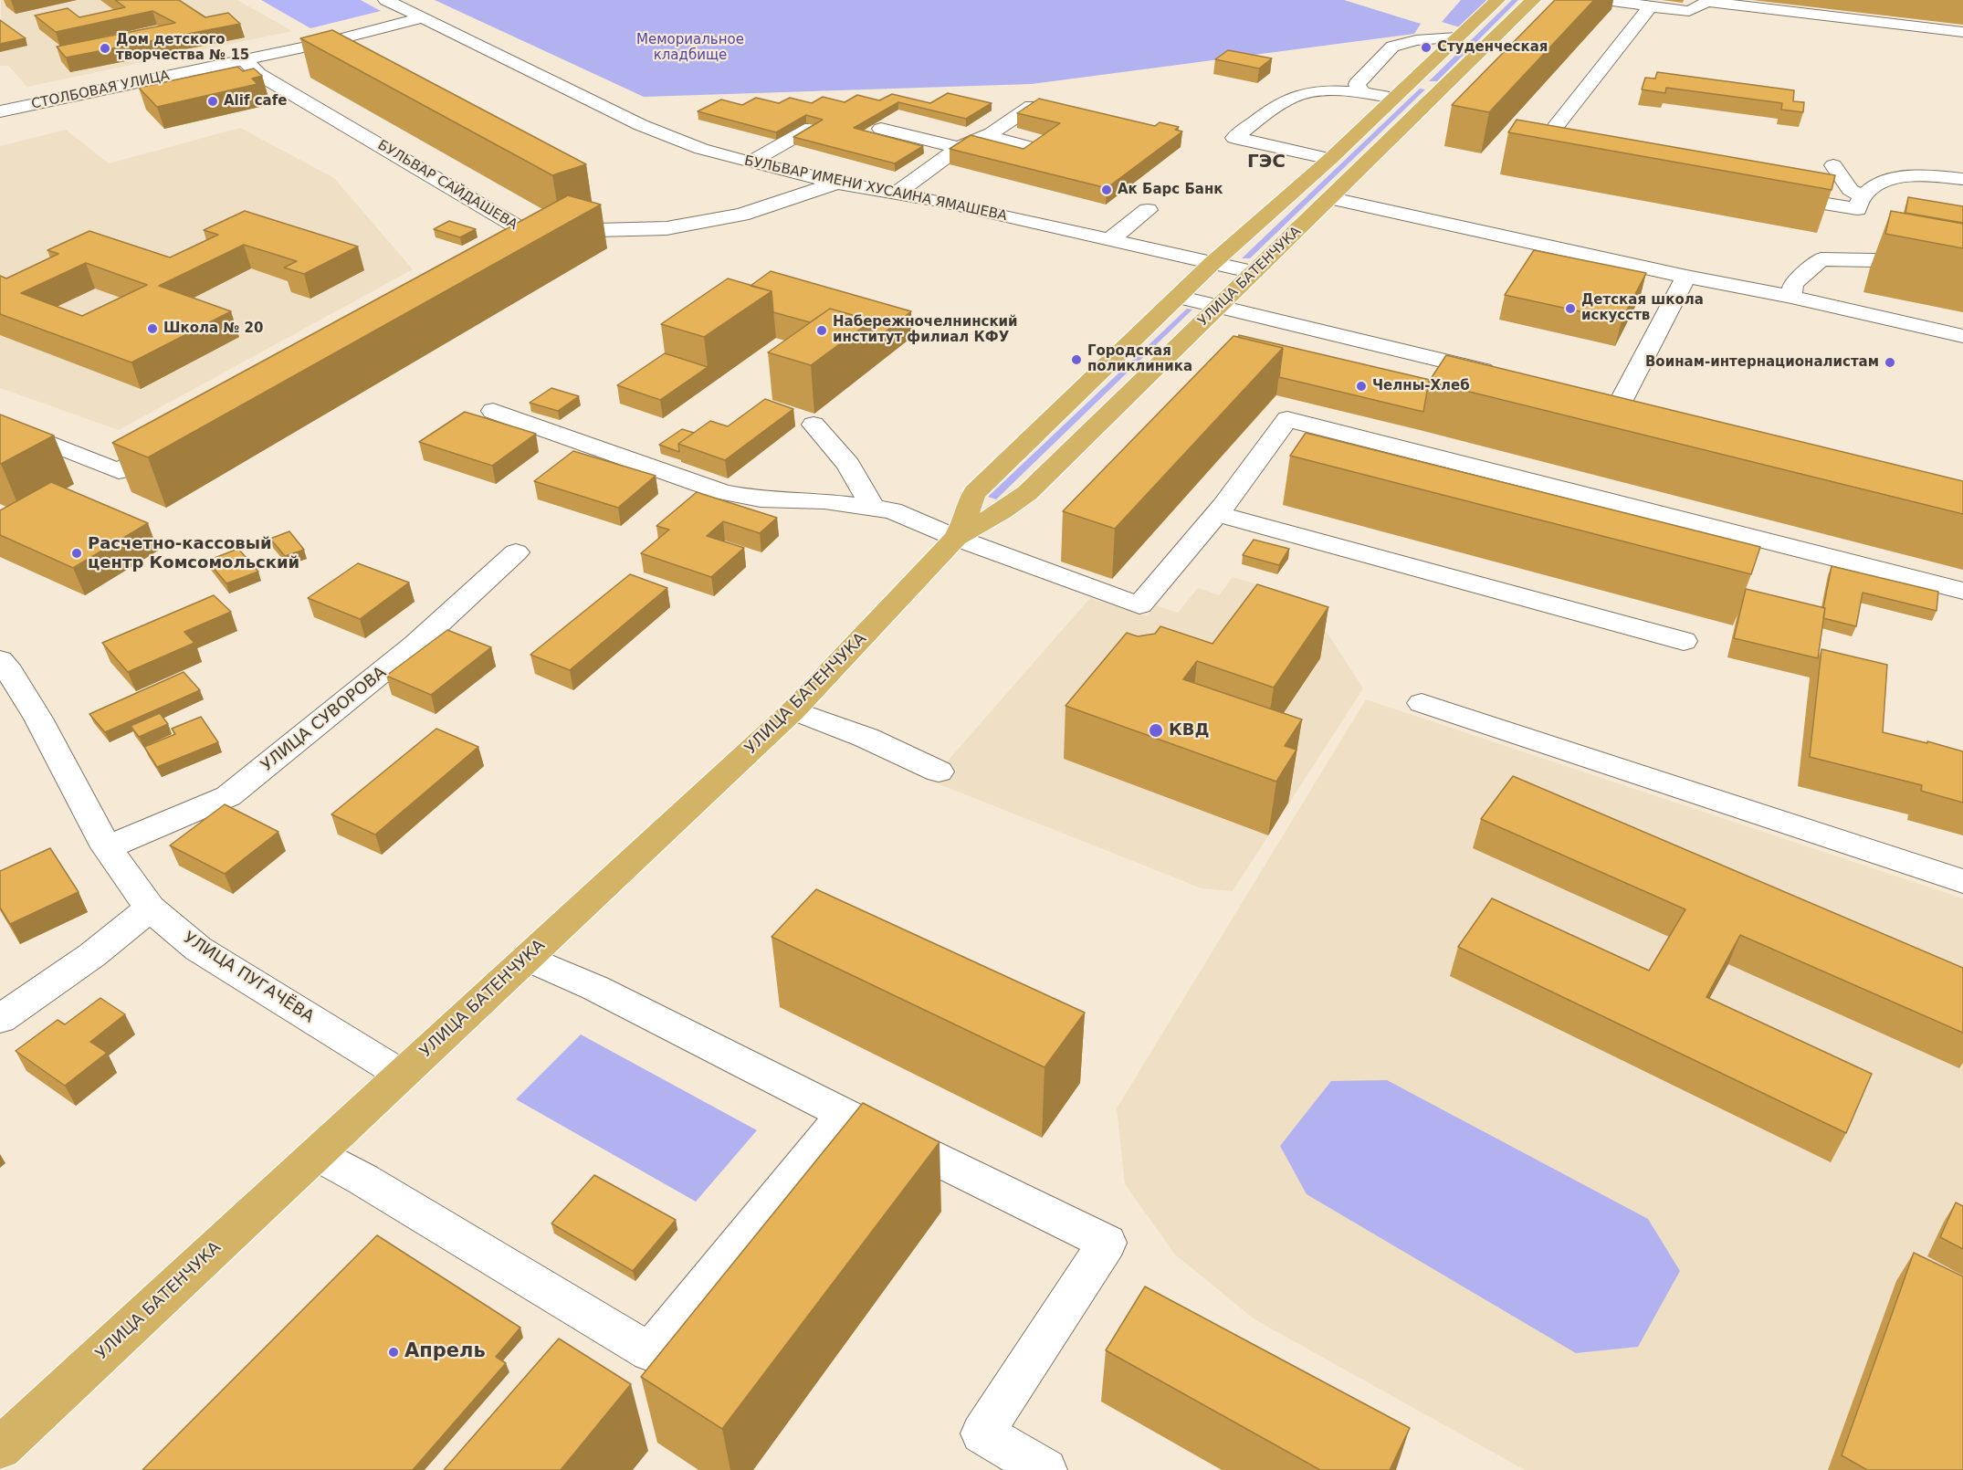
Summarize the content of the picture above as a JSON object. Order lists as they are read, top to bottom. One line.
{"streets":{"main road":["УЛИЦА БАТЕНЧУКА"],"street":["СТОЛБОВАЯ УЛИЦА","БУЛЬВАР САЙДАШЕВА","БУЛЬВАР ИМЕНИ ХУСАИНА ЯМАШЕВА","УЛИЦА СУВОРОВА","УЛИЦА ПУГАЧЁВА"]},"crossings":[["СТОЛБОВАЯ УЛИЦА","БУЛЬВАР САЙДАШЕВА"],["СТОЛБОВАЯ УЛИЦА","БУЛЬВАР ИМЕНИ ХУСАИНА ЯМАШЕВА"],["БУЛЬВАР ИМЕНИ ХУСАИНА ЯМАШЕВА","УЛИЦА БАТЕНЧУКА"],["УЛИЦА БАТЕНЧУКА","УЛИЦА ПУГАЧЁВА"],["УЛИЦА СУВОРОВА","УЛИЦА ПУГАЧЁВА"]],"districts":["ГЭС"],"parks":["Мемориальное кладбище"],"places":["Студенческая","Дом детского творчества № 15","Alif cafe","Ак Барс Банк","Детская школа искусств","Школа № 20","Набережночелнинский институт филиал КФУ","Городская поликлиника","Воинам-интернационалистам","Челны-Хлеб","Расчетно-кассовый центр Комсомольский","КВД","Апрель"]}
